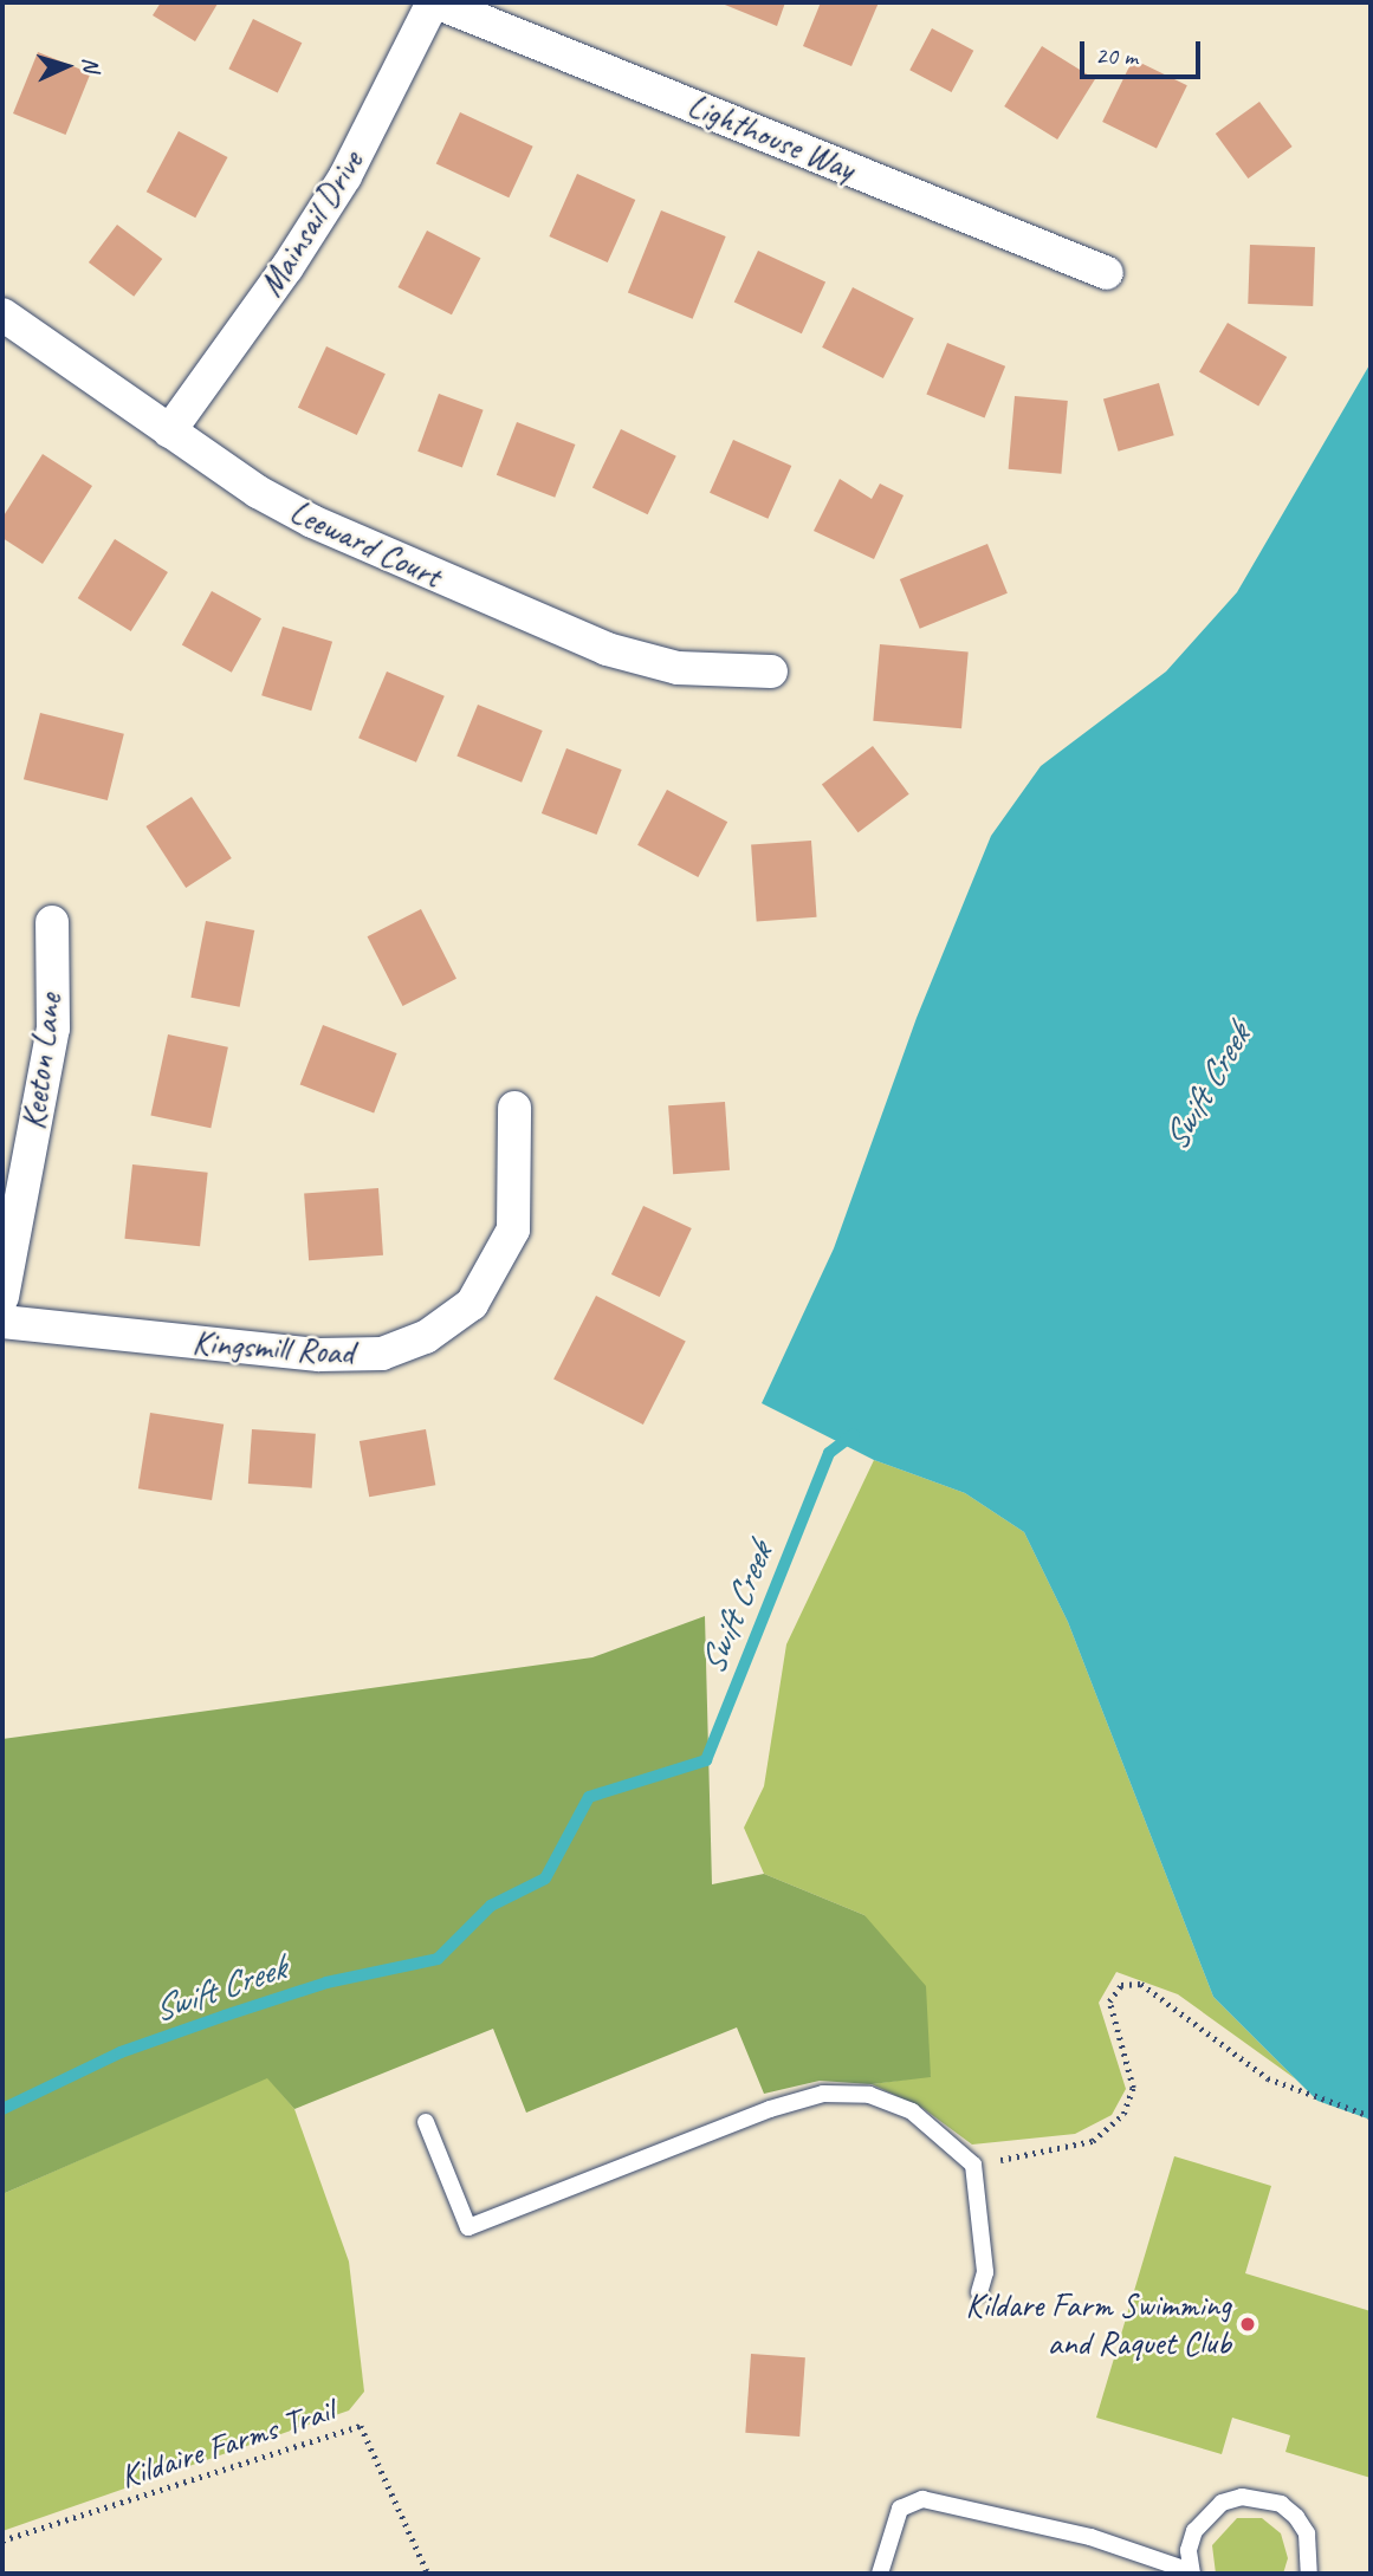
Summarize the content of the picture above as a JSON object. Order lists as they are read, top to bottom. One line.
{"streets":{"street":["Lighthouse Way","Mainsail Drive","Leeward Court","Keeton Lane","Kingsmill Road"],"path":["Kildaire Farms Trail"]},"crossings":[["Lighthouse Way","Mainsail Drive"],["Mainsail Drive","Leeward Court"]],"water":["Swift Creek"],"places":["Kildare Farm Swimming and Raquet Club"],"scale_bar":"20 m","north":"right"}
